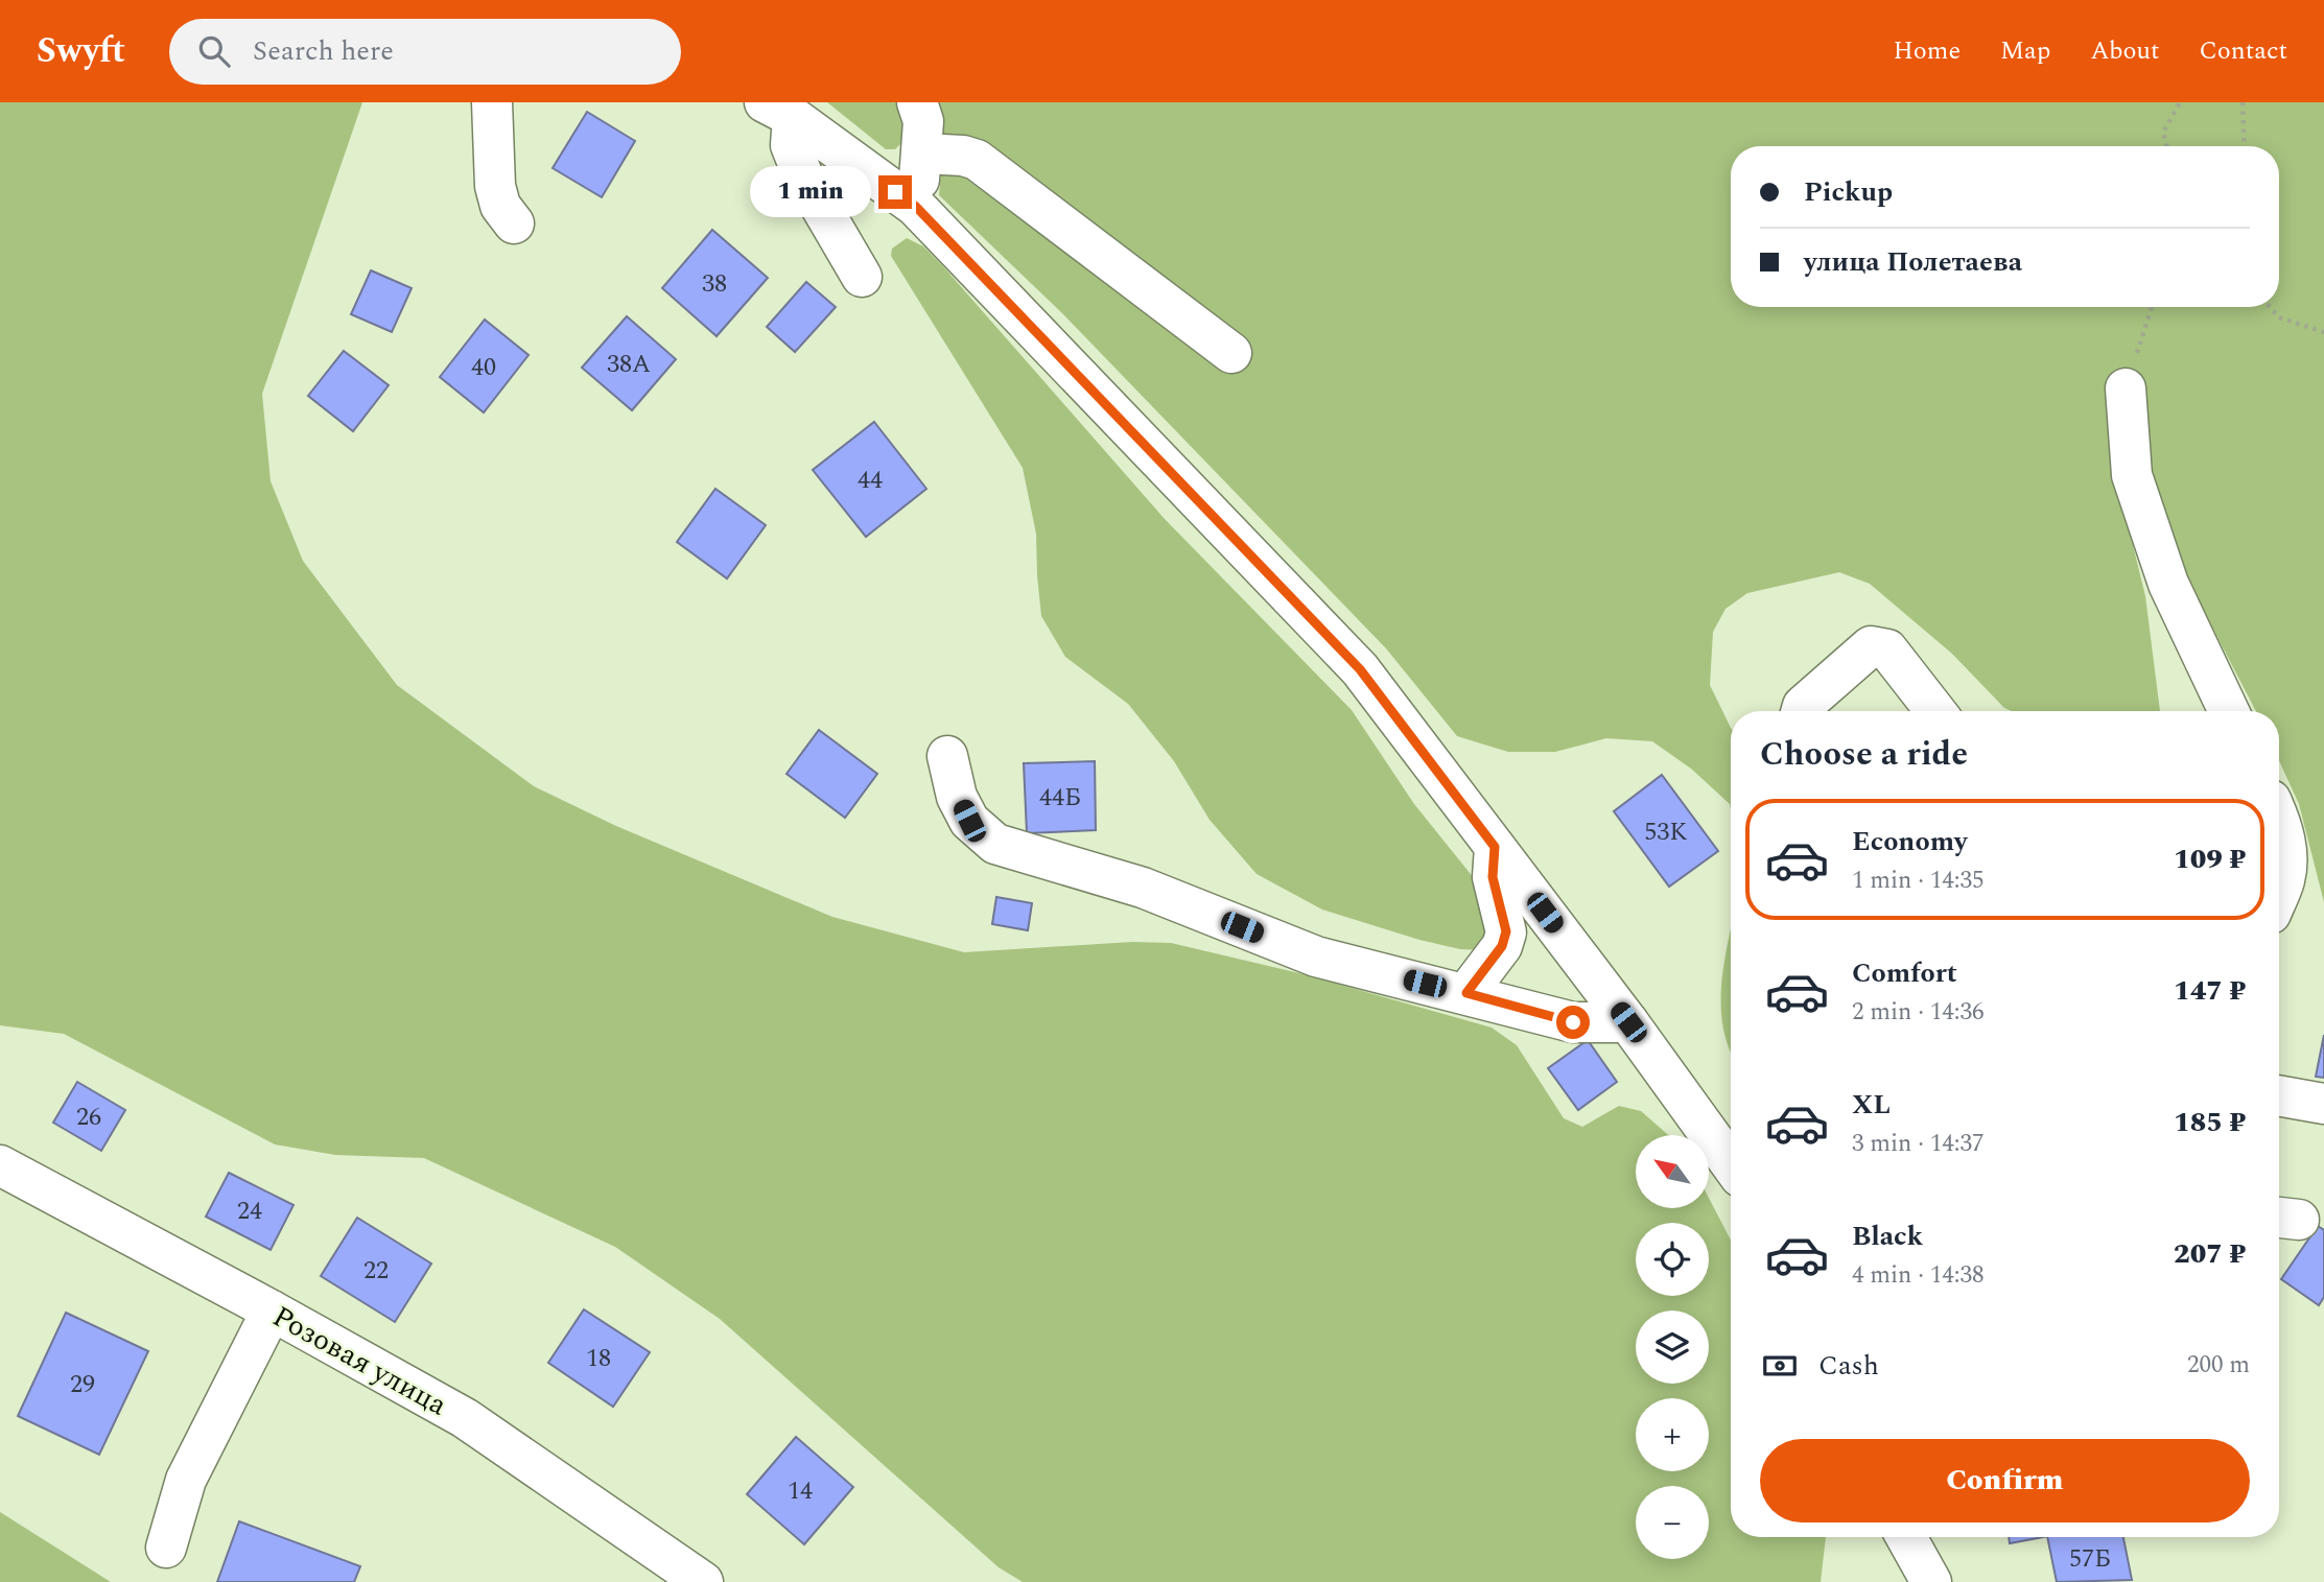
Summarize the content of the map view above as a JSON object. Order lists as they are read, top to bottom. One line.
{"streets":{"street":["Розовая улица"]},"house_numbers":["38","38А","40","44","44Б","53К","26","24","22","18","29","14","57Б"],"north":"top left","page":{"header":"Swyft","search":"Search here","nav":["Home","Map","About","Contact"],"banner":["Pickup","улица Полетаева"],"bubble":"1 min","heading":"Choose a ride","list":[{"name":"Economy","note":"1 min · 14:35","value":"109 ₽"},{"name":"Comfort","note":"2 min · 14:36","value":"147 ₽"},{"name":"XL","note":"3 min · 14:37","value":"185 ₽"},{"name":"Black","note":"4 min · 14:38","value":"207 ₽"}],"map_buttons":["+","−"],"pay":["Cash","200 m"],"buttons":"Confirm"}}
